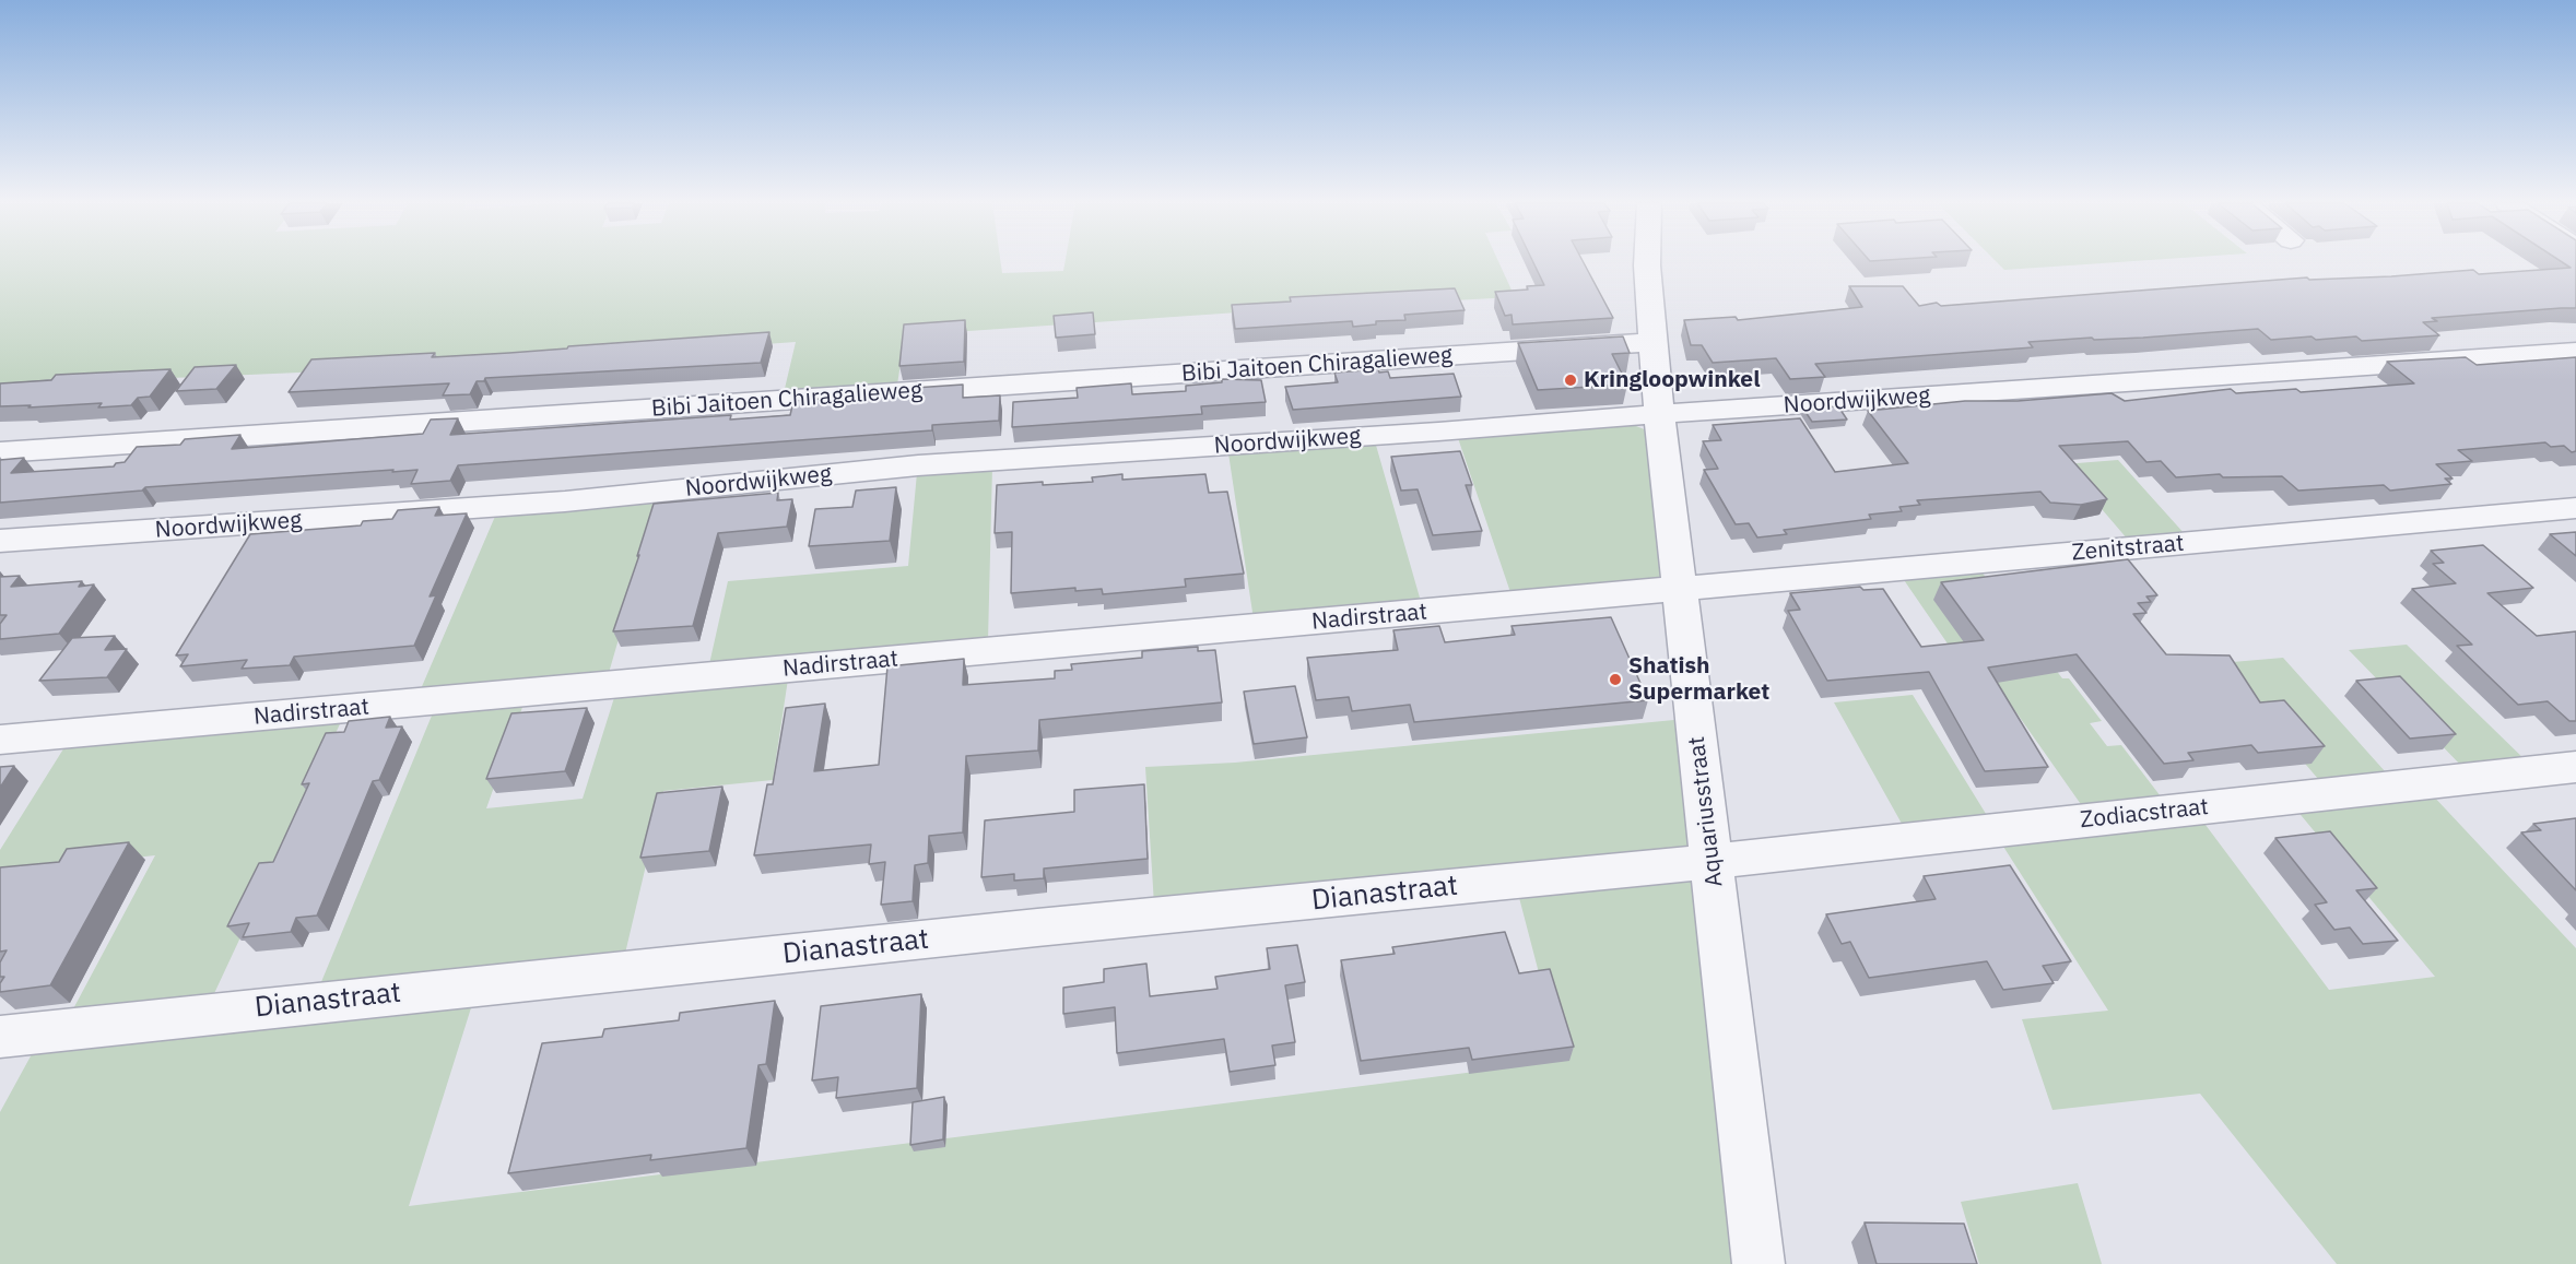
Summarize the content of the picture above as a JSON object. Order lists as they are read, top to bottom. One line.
{"streets":{"street":["Bibi Jaitoen Chiragalieweg","Noordwijkweg","Zenitstraat","Nadirstraat","Aquariusstraat","Zodiacstraat","Dianastraat"]},"crossings":[["Bibi Jaitoen Chiragalieweg","Aquariusstraat"],["Noordwijkweg","Aquariusstraat"],["Zenitstraat","Nadirstraat"],["Zenitstraat","Aquariusstraat"],["Nadirstraat","Aquariusstraat"],["Aquariusstraat","Zodiacstraat"],["Aquariusstraat","Dianastraat"],["Zodiacstraat","Dianastraat"]],"places":["Kringloopwinkel","Shatish Supermarket"]}
